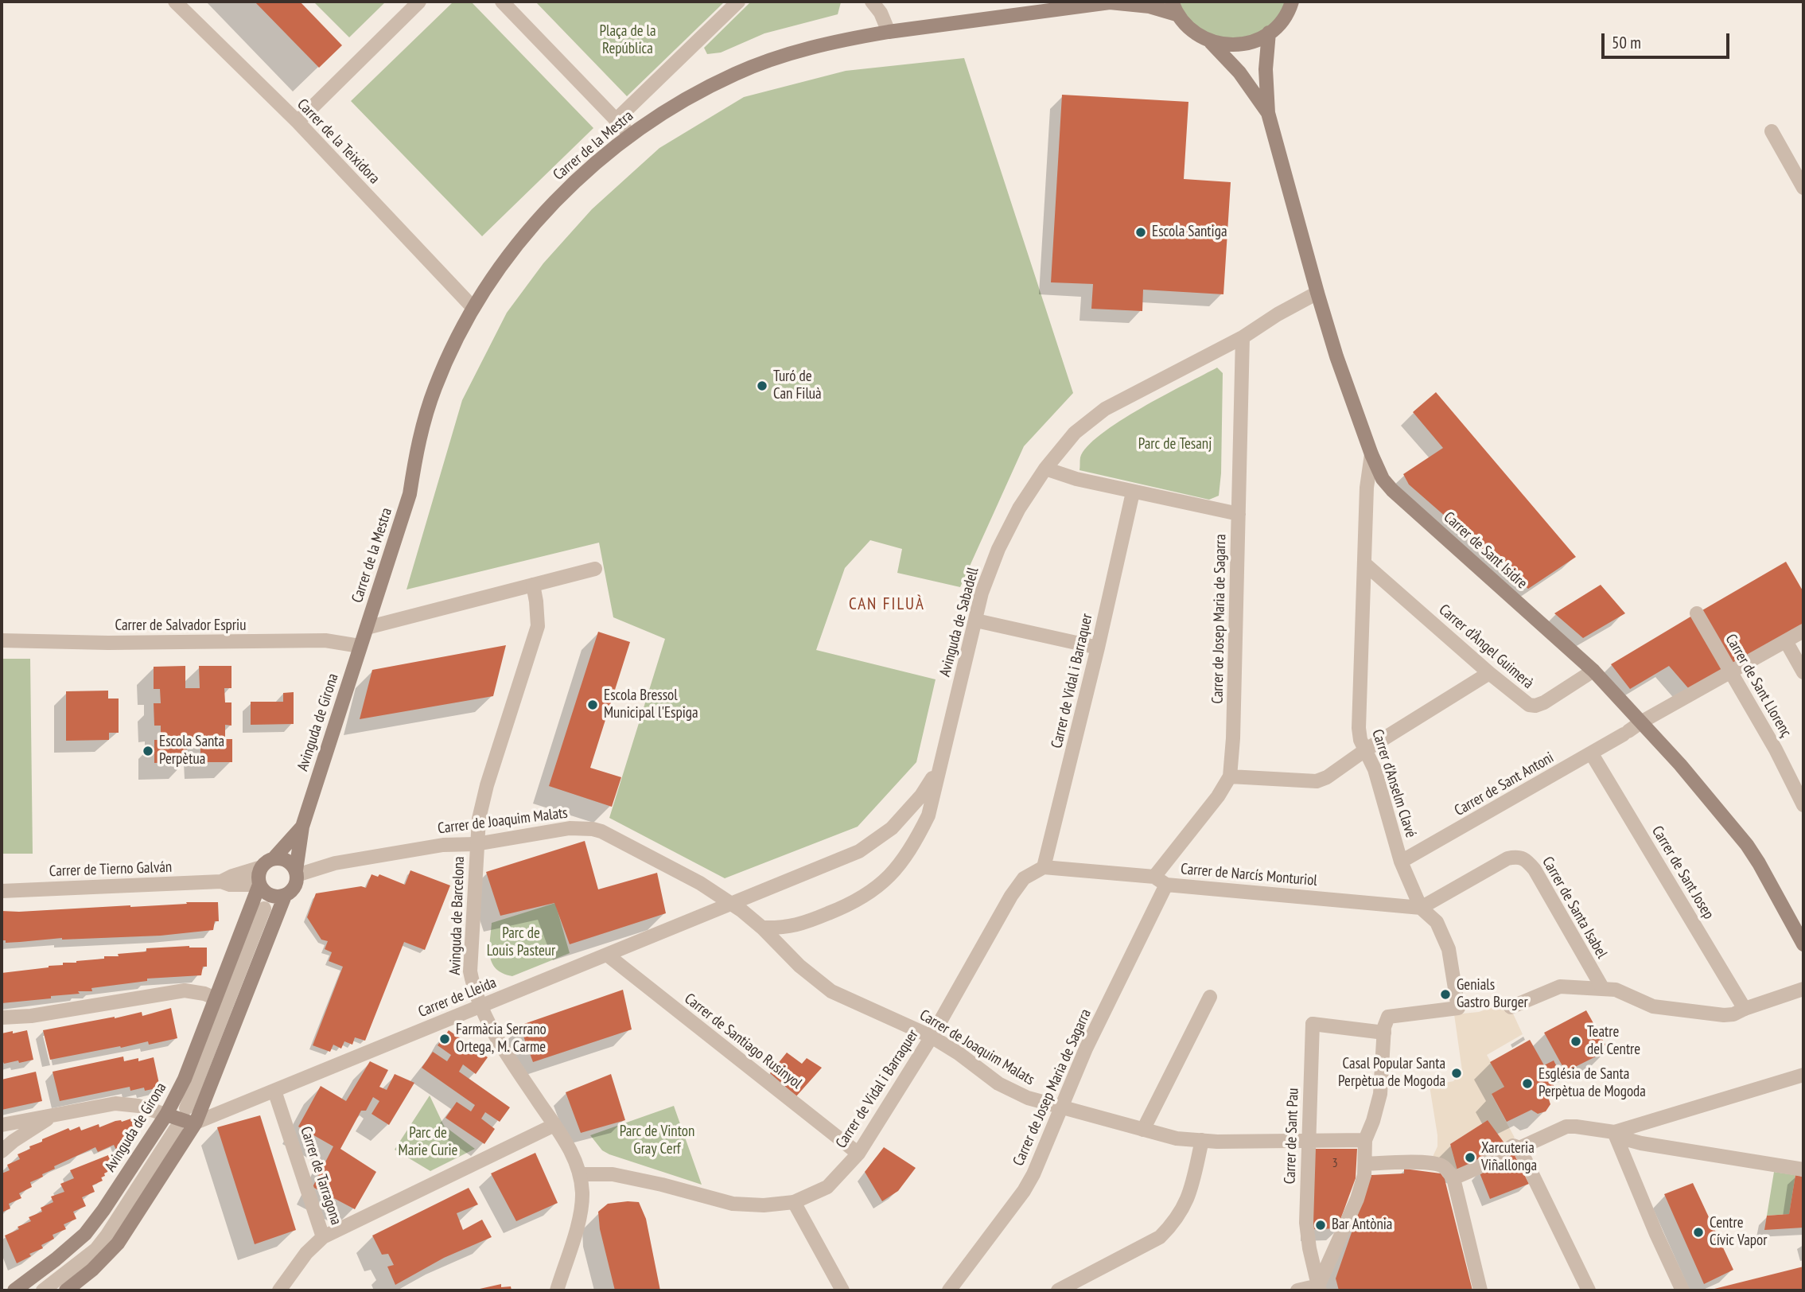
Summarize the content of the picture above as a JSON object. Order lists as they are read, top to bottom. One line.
{"streets":{"main road":["Carrer de la Mestra","Carrer de Sant Isidre","Avinguda de Girona"],"street":["Carrer de la Teixidora","Carrer de Josep Maria de Sagarra","Avinguda de Sabadell","Carrer de Salvador Espriu","Carrer d'Àngel Guimerà","Carrer de Vidal i Barraquer","Carrer de Sant Llorenç","Carrer d'Anselm Clavé","Carrer de Sant Antoni","Carrer de Joaquim Malats","Carrer de Tierno Galván","Carrer de Sant Josep","Carrer de Narcís Monturiol","Carrer de Santa Isabel","Avinguda de Barcelona","Carrer de Lleida","Carrer de Santiago Rusinyol","Carrer de Sant Pau","Carrer de Tarragona"]},"crossings":[["Carrer de la Teixidora","Carrer de la Mestra"],["Carrer de la Mestra","Avinguda de Girona"],["Carrer de Sant Isidre","Avinguda de Sabadell"],["Carrer de Sant Isidre","Carrer d'Àngel Guimerà"],["Carrer de Sant Isidre","Carrer d'Anselm Clavé"],["Carrer de Sant Isidre","Carrer de Sant Antoni"],["Carrer de Josep Maria de Sagarra","Avinguda de Sabadell"],["Carrer de Josep Maria de Sagarra","Carrer de Joaquim Malats"],["Carrer de Josep Maria de Sagarra","Carrer de Narcís Monturiol"],["Avinguda de Sabadell","Carrer de Joaquim Malats"],["Avinguda de Sabadell","Carrer de Lleida"],["Carrer de Salvador Espriu","Avinguda de Girona"],["Carrer d'Àngel Guimerà","Carrer d'Anselm Clavé"],["Carrer de Vidal i Barraquer","Carrer de Joaquim Malats"],["Carrer de Vidal i Barraquer","Carrer de Narcís Monturiol"],["Carrer de Vidal i Barraquer","Avinguda de Barcelona"],["Carrer de Vidal i Barraquer","Carrer de Santiago Rusinyol"],["Carrer de Sant Llorenç","Carrer de Sant Antoni"],["Avinguda de Girona","Carrer de Joaquim Malats"],["Avinguda de Girona","Carrer de Tierno Galván"],["Carrer d'Anselm Clavé","Carrer de Sant Antoni"],["Carrer d'Anselm Clavé","Carrer de Narcís Monturiol"],["Carrer d'Anselm Clavé","Carrer de Santa Isabel"],["Carrer d'Anselm Clavé","Carrer de Sant Pau"],["Carrer de Sant Antoni","Carrer de Sant Josep"],["Carrer de Joaquim Malats","Carrer de Tierno Galván"],["Carrer de Joaquim Malats","Avinguda de Barcelona"],["Carrer de Joaquim Malats","Carrer de Lleida"],["Carrer de Joaquim Malats","Carrer de Sant Pau"],["Carrer de Narcís Monturiol","Carrer de Santa Isabel"],["Avinguda de Barcelona","Carrer de Lleida"],["Carrer de Lleida","Carrer de Santiago Rusinyol"],["Carrer de Lleida","Carrer de Tarragona"]],"districts":["CAN FILUÀ"],"parks":["Plaça de la República","Parc de Tesanj","Parc de Louis Pasteur","Parc de Vinton Gray Cerf","Parc de Marie Curie"],"places":["Escola Santiga","Turó de Can Filuà","Escola Bressol Municipal l'Espiga","Escola Santa Perpètua","Genials Gastro Burger","Farmàcia Serrano Ortega, M. Carme","Teatre del Centre","Casal Popular Santa Perpètua de Mogoda","Església de Santa Perpètua de Mogoda","Xarcuteria Viñallonga","Bar Antònia","Centre Cívic Vapor"],"house_numbers":["3"],"scale_bar":"50 m"}
